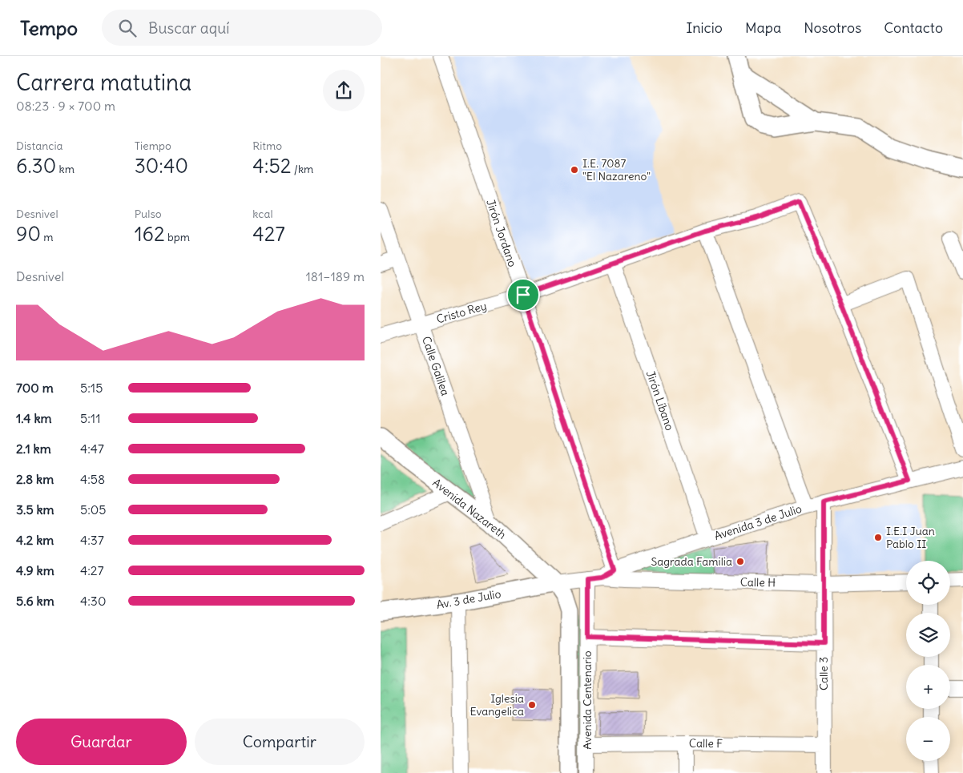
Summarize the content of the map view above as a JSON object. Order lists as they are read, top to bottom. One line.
{"streets":{"street":["Jirón Jordano","Cristo Rey","Calle Galilea","Jirón Líbano","Avenida Nazareth","Avenida 3 de Julio","Calle H","Av. 3 de Julio","Calle 3","Avenida Centenario","Calle F"]},"crossings":[["Jirón Jordano","Cristo Rey"],["Jirón Jordano","Avenida 3 de Julio"],["Jirón Jordano","Calle H"],["Cristo Rey","Calle Galilea"],["Cristo Rey","Jirón Líbano"],["Calle Galilea","Avenida Nazareth"],["Jirón Líbano","Avenida 3 de Julio"],["Avenida Nazareth","Avenida 3 de Julio"],["Avenida Nazareth","Av. 3 de Julio"],["Avenida Nazareth","Avenida Centenario"],["Avenida 3 de Julio","Calle H"],["Avenida 3 de Julio","Av. 3 de Julio"],["Avenida 3 de Julio","Calle 3"],["Avenida 3 de Julio","Avenida Centenario"],["Calle H","Calle 3"],["Av. 3 de Julio","Avenida Centenario"],["Calle 3","Calle F"],["Avenida Centenario","Calle F"]],"places":["I.E. 7087 \"El Nazareno\"","I.E.I Juan Pablo II","Sagrada Familia","Iglesia Evangelica"],"page":{"header":"Tempo","search":"Buscar aquí","nav":["Inicio","Mapa","Nosotros","Contacto"],"heading":["Carrera matutina","08:23 · 9 × 700 m"],"stats":[["Distancia","6.30 km"],["Tiempo","30:40"],["Ritmo","4:52 /km"],["Desnivel","90 m"],["Pulso","162 bpm"],["kcal","427"]],"chart":["Desnivel","181–189 m"],"list":[{"name":"700 m","note":"5:15"},{"name":"1.4 km","note":"5:11"},{"name":"2.1 km","note":"4:47"},{"name":"2.8 km","note":"4:58"},{"name":"3.5 km","note":"5:05"},{"name":"4.2 km","note":"4:37"},{"name":"4.9 km","note":"4:27"},{"name":"5.6 km","note":"4:30"}],"map_buttons":["+","−"],"buttons":["Guardar","Compartir"]}}
